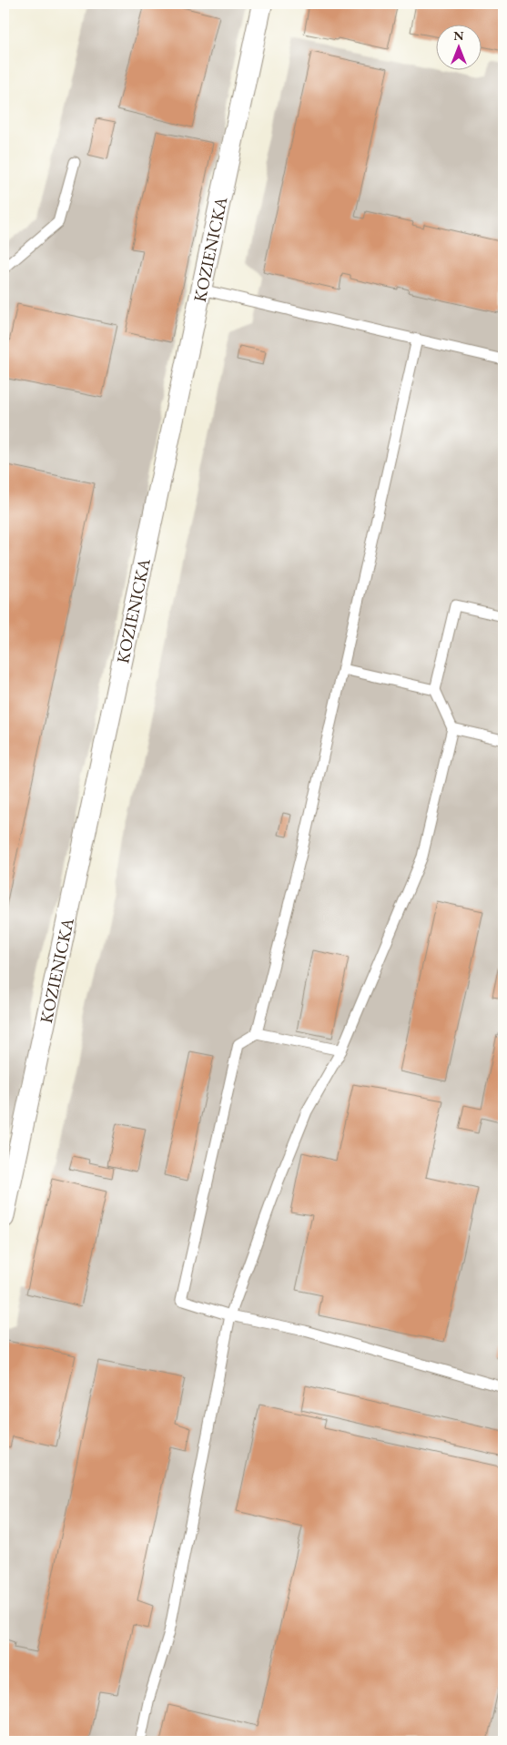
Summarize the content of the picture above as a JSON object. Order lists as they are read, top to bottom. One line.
{"streets":{"street":["KOZIENICKA"]},"north":"top"}
